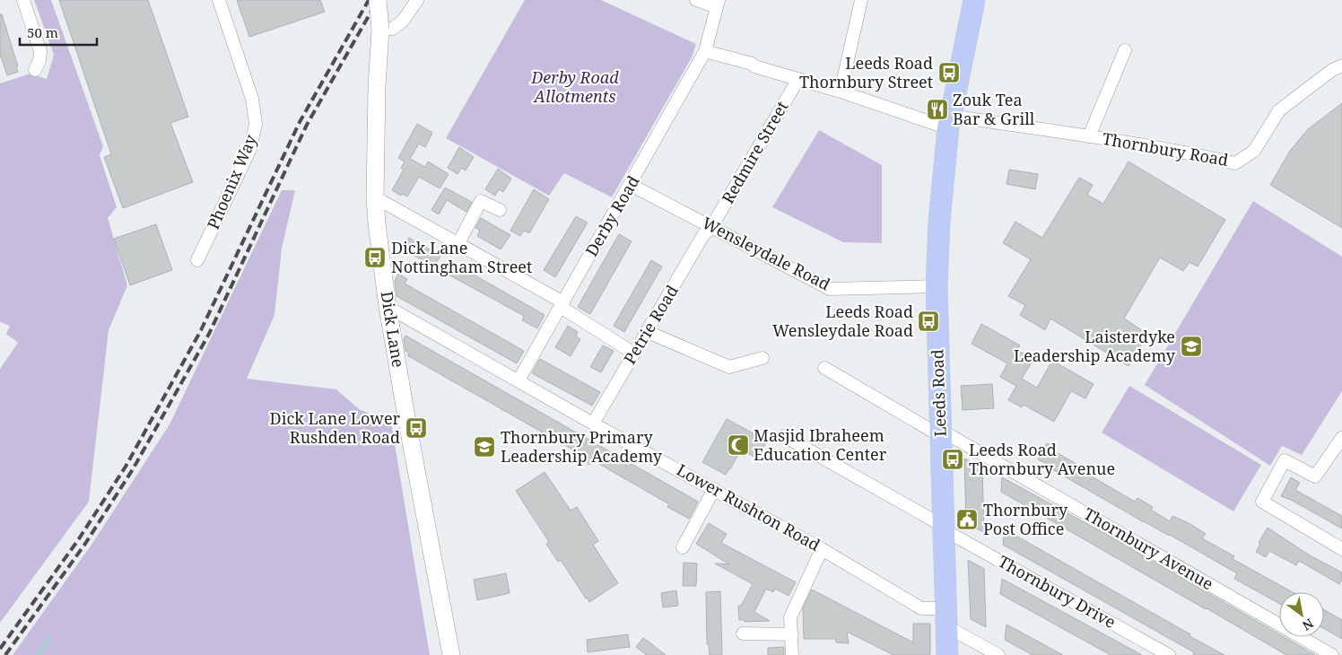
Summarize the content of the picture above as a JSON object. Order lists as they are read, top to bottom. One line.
{"streets":{"highway":["Leeds Road"],"street":["Thornbury Road","Redmire Street","Phoenix Way","Derby Road","Wensleydale Road","Petrie Road","Dick Lane","Lower Rushton Road","Thornbury Avenue","Thornbury Drive"]},"crossings":[["Thornbury Road","Redmire Street"],["Thornbury Road","Derby Road"],["Thornbury Road","Leeds Road"],["Redmire Street","Wensleydale Road"],["Redmire Street","Petrie Road"],["Derby Road","Wensleydale Road"],["Derby Road","Lower Rushton Road"],["Wensleydale Road","Petrie Road"],["Wensleydale Road","Leeds Road"],["Petrie Road","Lower Rushton Road"],["Dick Lane","Lower Rushton Road"],["Leeds Road","Lower Rushton Road"],["Leeds Road","Thornbury Avenue"],["Leeds Road","Thornbury Drive"]],"parks":["Derby Road Allotments"],"places":{"bus stop":["Leeds Road Thornbury Street","Dick Lane Nottingham Street","Leeds Road Wensleydale Road","Dick Lane Lower Rushden Road","Leeds Road Thornbury Avenue"],"restaurant":["Zouk Tea Bar & Grill"],"school or university":["Laisterdyke Leadership Academy","Thornbury Primary Leadership Academy"],"mosque":["Masjid Ibraheem Education Center"],"public building":["Thornbury Post Office"]},"scale_bar":"50 m","north":"bottom right"}
